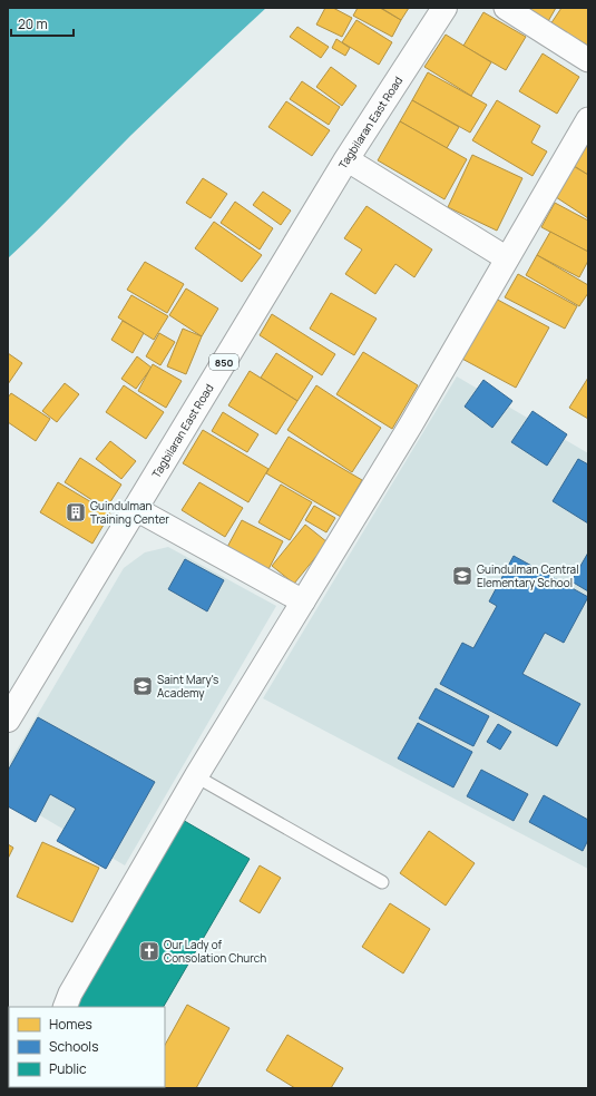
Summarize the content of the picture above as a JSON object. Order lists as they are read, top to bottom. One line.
{"streets":{"main road":["Tagbilaran East Road","850"]},"places":{"building":["Guindulman Training Center"],"school or university":["Guindulman Central Elementary School","Saint Mary's Academy"],"church":["Our Lady of Consolation Church"]},"legend":["Homes","Schools","Public"],"scale_bar":"20 m"}
